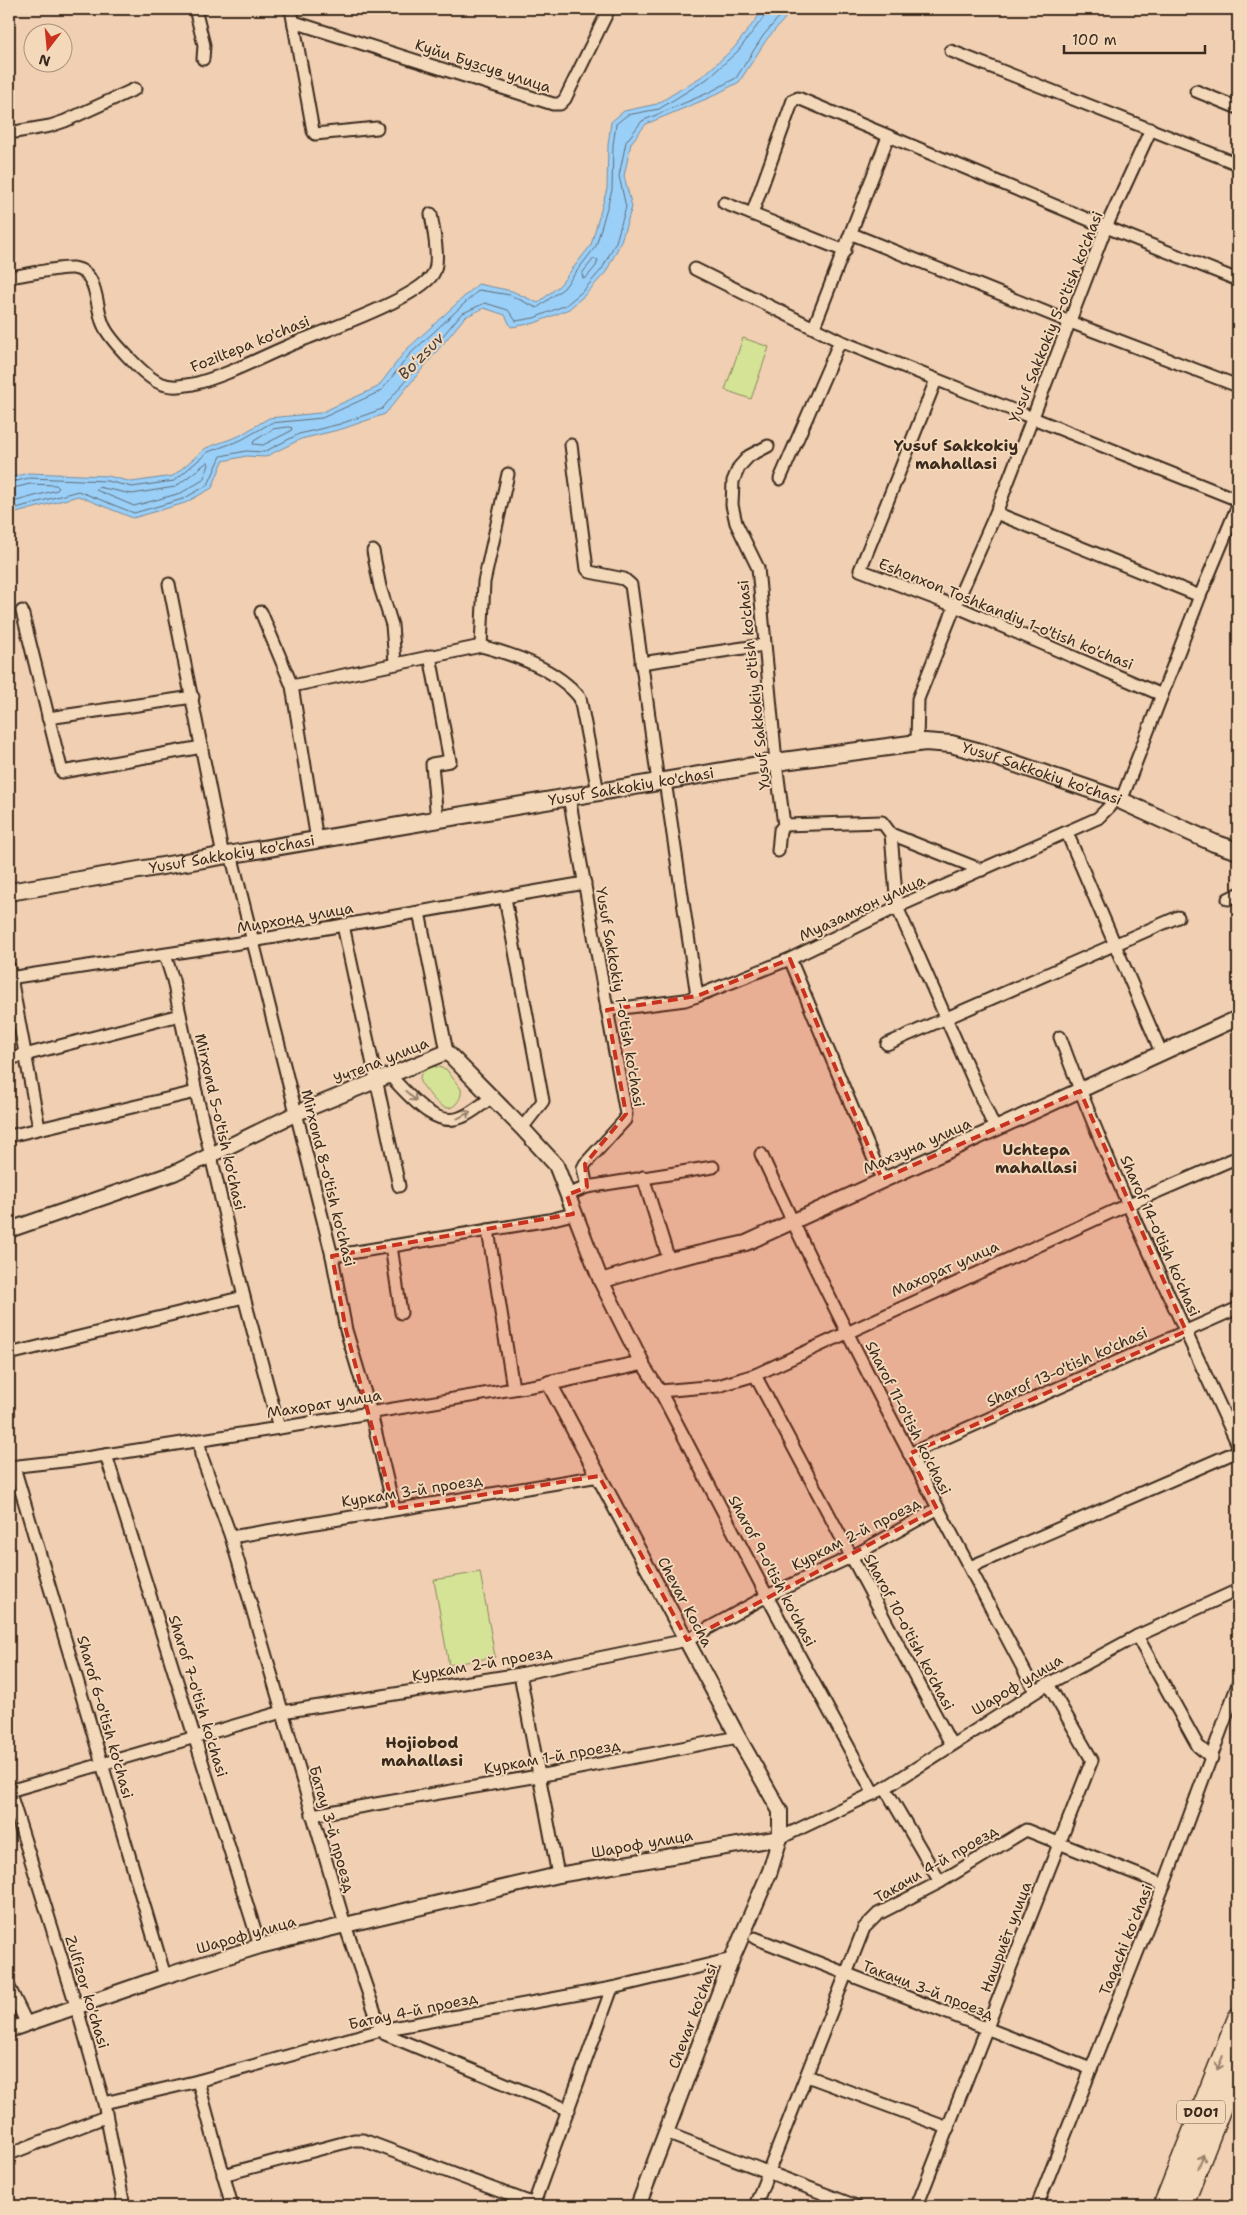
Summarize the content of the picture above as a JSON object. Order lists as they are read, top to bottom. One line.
{"streets":{"highway":["D001"],"main road":["Yusuf Sakkokiy ko'chasi"],"street":["Куйи Бузсув улица","Yusuf Sakkokiy 5-o'tish ko'chasi","Foziltepa ko'chasi","Eshonxon Toshkandiy 1-o'tish ko'chasi","Yusuf Sakkokiy o'tish ko'chasi","Муазамхон улица","Мирхонд улица","Yusuf Sakkokiy 1-o'tish ko'chasi","Учтепа улица","Mirxond 5-o'tish ko'chasi","Махзуна улица","Mirxond 8-o'tish ko'chasi","Sharof 14-o'tish ko'chasi","Махорат улица","Sharof 13-o'tish ko'chasi","Sharof 11-o'tish ko'chasi","Куркам 3-й проезд","Куркам 2-й проезд","Sharof 9-o'tish ko'chasi","Chevar Kocha","Sharof 10-o'tish ko'chasi","Шароф улица","Sharof 7-o'tish ko'chasi","Sharof 6-o'tish ko'chasi","Куркам 1-й проезд","Батау 3-й проезд","Такачи 4-й проезд","Нашриёт улица","Taqachi koʻchasi","Такачи 3-й проезд","Zulfizor ko'chasi","Батау 4-й проезд","Chevar ko'chasi"]},"crossings":[["Yusuf Sakkokiy 5-o'tish ko'chasi","Eshonxon Toshkandiy 1-o'tish ko'chasi"],["Yusuf Sakkokiy 5-o'tish ko'chasi","Yusuf Sakkokiy ko'chasi"],["Eshonxon Toshkandiy 1-o'tish ko'chasi","Муазамхон улица"],["Yusuf Sakkokiy o'tish ko'chasi","Yusuf Sakkokiy ko'chasi"],["Yusuf Sakkokiy ko'chasi","Муазамхон улица"],["Yusuf Sakkokiy ko'chasi","Yusuf Sakkokiy 1-o'tish ko'chasi"],["Yusuf Sakkokiy ko'chasi","Mirxond 8-o'tish ko'chasi"],["Муазамхон улица","Yusuf Sakkokiy 1-o'tish ko'chasi"],["Мирхонд улица","Yusuf Sakkokiy 1-o'tish ko'chasi"],["Мирхонд улица","Mirxond 5-o'tish ko'chasi"],["Мирхонд улица","Mirxond 8-o'tish ko'chasi"],["Учтепа улица","Mirxond 5-o'tish ko'chasi"],["Учтепа улица","Махзуна улица"],["Учтепа улица","Mirxond 8-o'tish ko'chasi"],["Учтепа улица","Махорат улица"],["Учтепа улица","Sharof 9-o'tish ko'chasi"],["Mirxond 5-o'tish ko'chasi","Махорат улица"],["Махзуна улица","Sharof 14-o'tish ko'chasi"],["Махзуна улица","Sharof 11-o'tish ko'chasi"],["Mirxond 8-o'tish ko'chasi","Махорат улица"],["Mirxond 8-o'tish ko'chasi","Куркам 3-й проезд"],["Sharof 14-o'tish ko'chasi","Махорат улица"],["Sharof 14-o'tish ko'chasi","Sharof 13-o'tish ko'chasi"],["Махорат улица","Sharof 11-o'tish ko'chasi"],["Махорат улица","Sharof 9-o'tish ko'chasi"],["Махорат улица","Chevar Kocha"],["Махорат улица","Sharof 10-o'tish ko'chasi"],["Махорат улица","Sharof 7-o'tish ko'chasi"],["Махорат улица","Sharof 6-o'tish ko'chasi"],["Махорат улица","Батау 3-й проезд"],["Sharof 13-o'tish ko'chasi","Sharof 11-o'tish ko'chasi"],["Sharof 11-o'tish ko'chasi","Куркам 2-й проезд"],["Sharof 11-o'tish ko'chasi","Шароф улица"],["Куркам 3-й проезд","Chevar Kocha"],["Куркам 3-й проезд","Батау 3-й проезд"],["Куркам 2-й проезд","Sharof 9-o'tish ko'chasi"],["Куркам 2-й проезд","Chevar Kocha"],["Куркам 2-й проезд","Sharof 10-o'tish ko'chasi"],["Куркам 2-й проезд","Sharof 7-o'tish ko'chasi"],["Куркам 2-й проезд","Sharof 6-o'tish ko'chasi"],["Куркам 2-й проезд","Батау 3-й проезд"],["Куркам 2-й проезд","Zulfizor ko'chasi"],["Sharof 9-o'tish ko'chasi","Шароф улица"],["Chevar Kocha","Шароф улица"],["Chevar Kocha","Куркам 1-й проезд"],["Chevar Kocha","Chevar ko'chasi"],["Sharof 10-o'tish ko'chasi","Шароф улица"],["Шароф улица","Sharof 7-o'tish ko'chasi"],["Шароф улица","Sharof 6-o'tish ko'chasi"],["Шароф улица","Батау 3-й проезд"],["Шароф улица","Нашриёт улица"],["Шароф улица","Zulfizor ko'chasi"],["Шароф улица","Chevar ko'chasi"],["Куркам 1-й проезд","Батау 3-й проезд"],["Батау 3-й проезд","Батау 4-й проезд"],["Такачи 4-й проезд","Нашриёт улица"],["Такачи 4-й проезд","Taqachi koʻchasi"],["Такачи 4-й проезд","Такачи 3-й проезд"],["Нашриёт улица","Такачи 3-й проезд"],["Taqachi koʻchasi","Такачи 3-й проезд"],["Zulfizor ko'chasi","Батау 4-й проезд"],["Батау 4-й проезд","Chevar ko'chasi"]],"districts":["Yusuf Sakkokiy mahallasi","Uchtepa mahallasi","Hojiobod mahallasi"],"water":["Boʻzsuv"],"scale_bar":"100 m","north":"bottom"}
